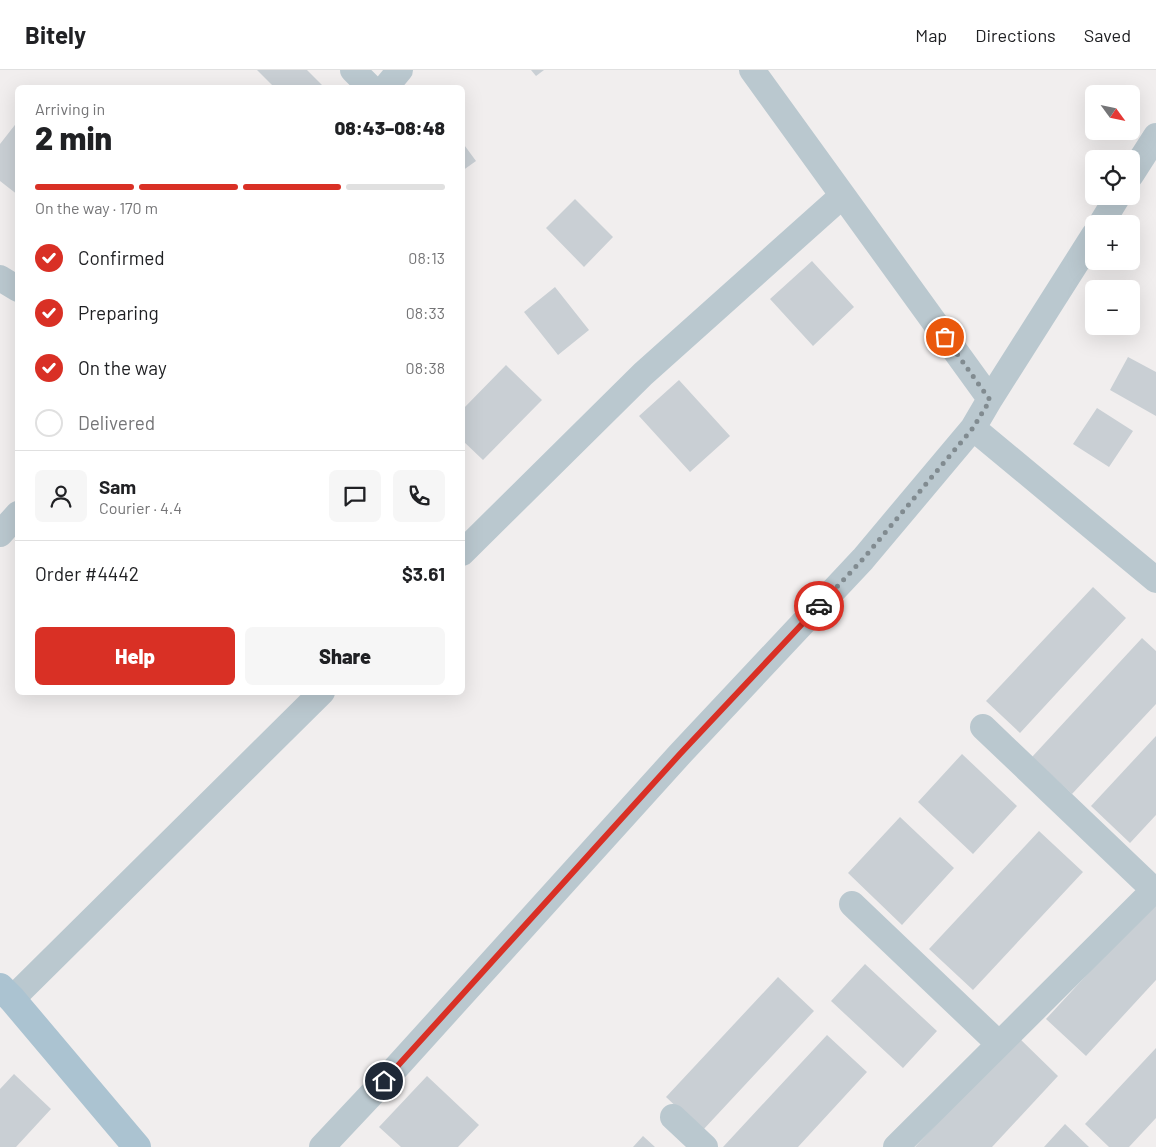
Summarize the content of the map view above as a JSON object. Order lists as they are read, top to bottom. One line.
{"north":"bottom right","page":{"header":"Bitely","nav":["Map","Directions","Saved"],"map_buttons":["+","−"],"heading":["2 min","Arriving in","08:43–08:48"],"panel":["Sam","Courier · 4.4","Order #4442","$3.61"],"bar":"On the way · 170 m","list":[["Confirmed","08:13"],["Preparing","08:33"],["On the way","08:38"],"Delivered"],"buttons":["Help","Share"]}}
